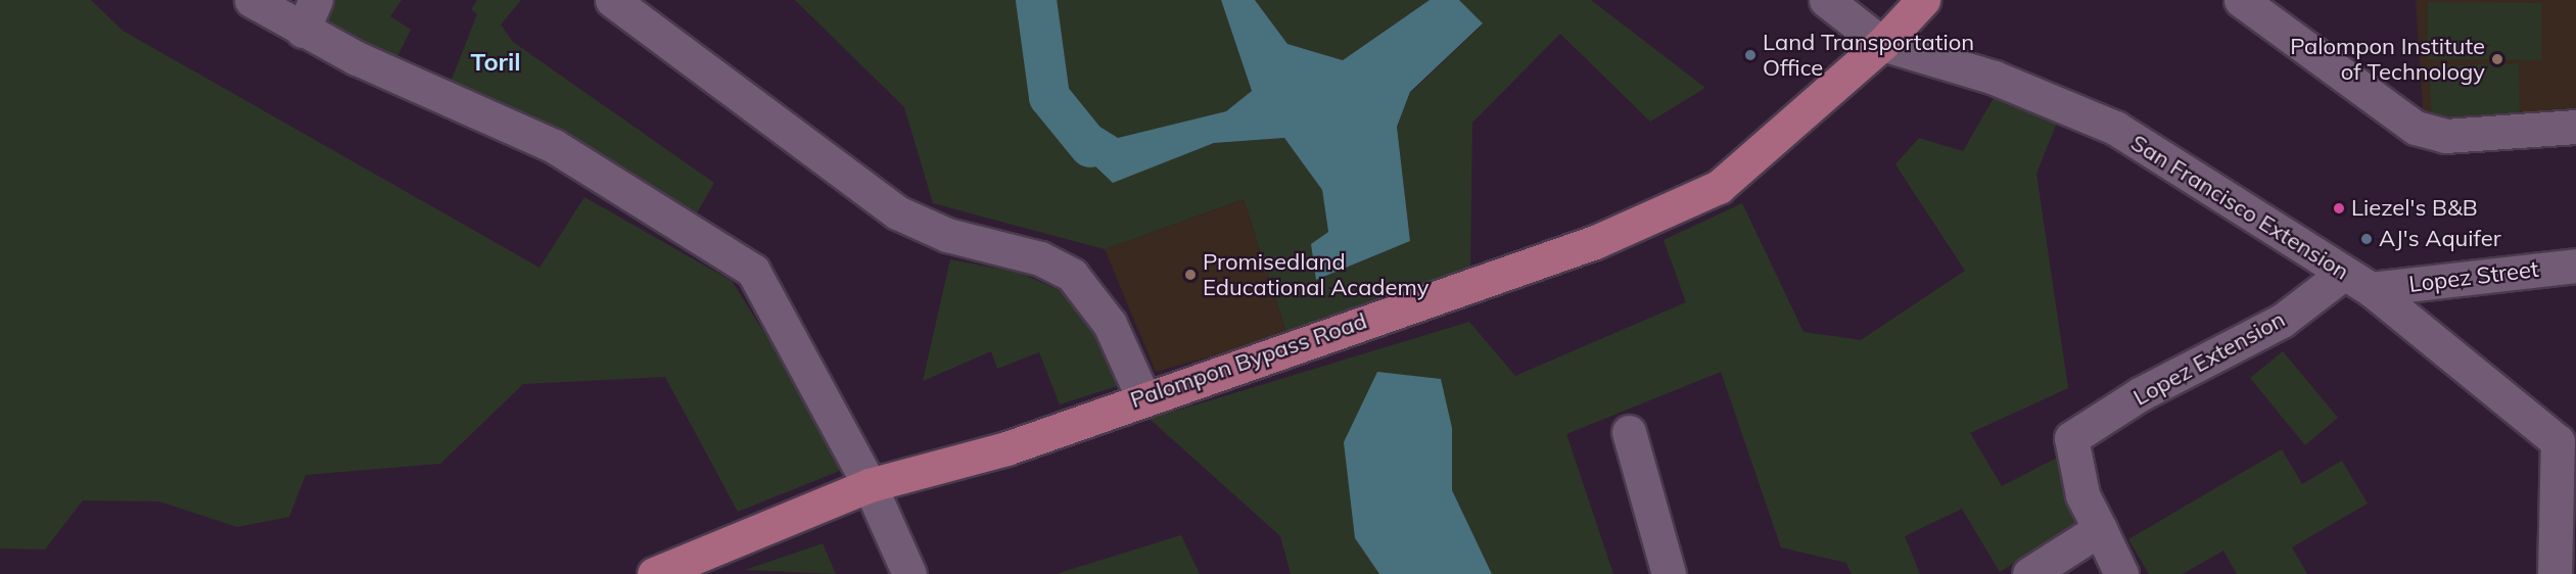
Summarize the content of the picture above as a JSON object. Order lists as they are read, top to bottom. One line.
{"streets":{"main road":["Palompon Bypass Road"],"street":["San Francisco Extension","Lopez Street","Lopez Extension"]},"crossings":[["San Francisco Extension","Lopez Street"],["San Francisco Extension","Lopez Extension"],["San Francisco Extension","Palompon Bypass Road"],["Lopez Street","Lopez Extension"]],"districts":["Toril"],"places":["Land Transportation Office","Palompon Institute of Technology","Liezel's B&B","AJ's Aquifer","Promisedland Educational Academy"]}
